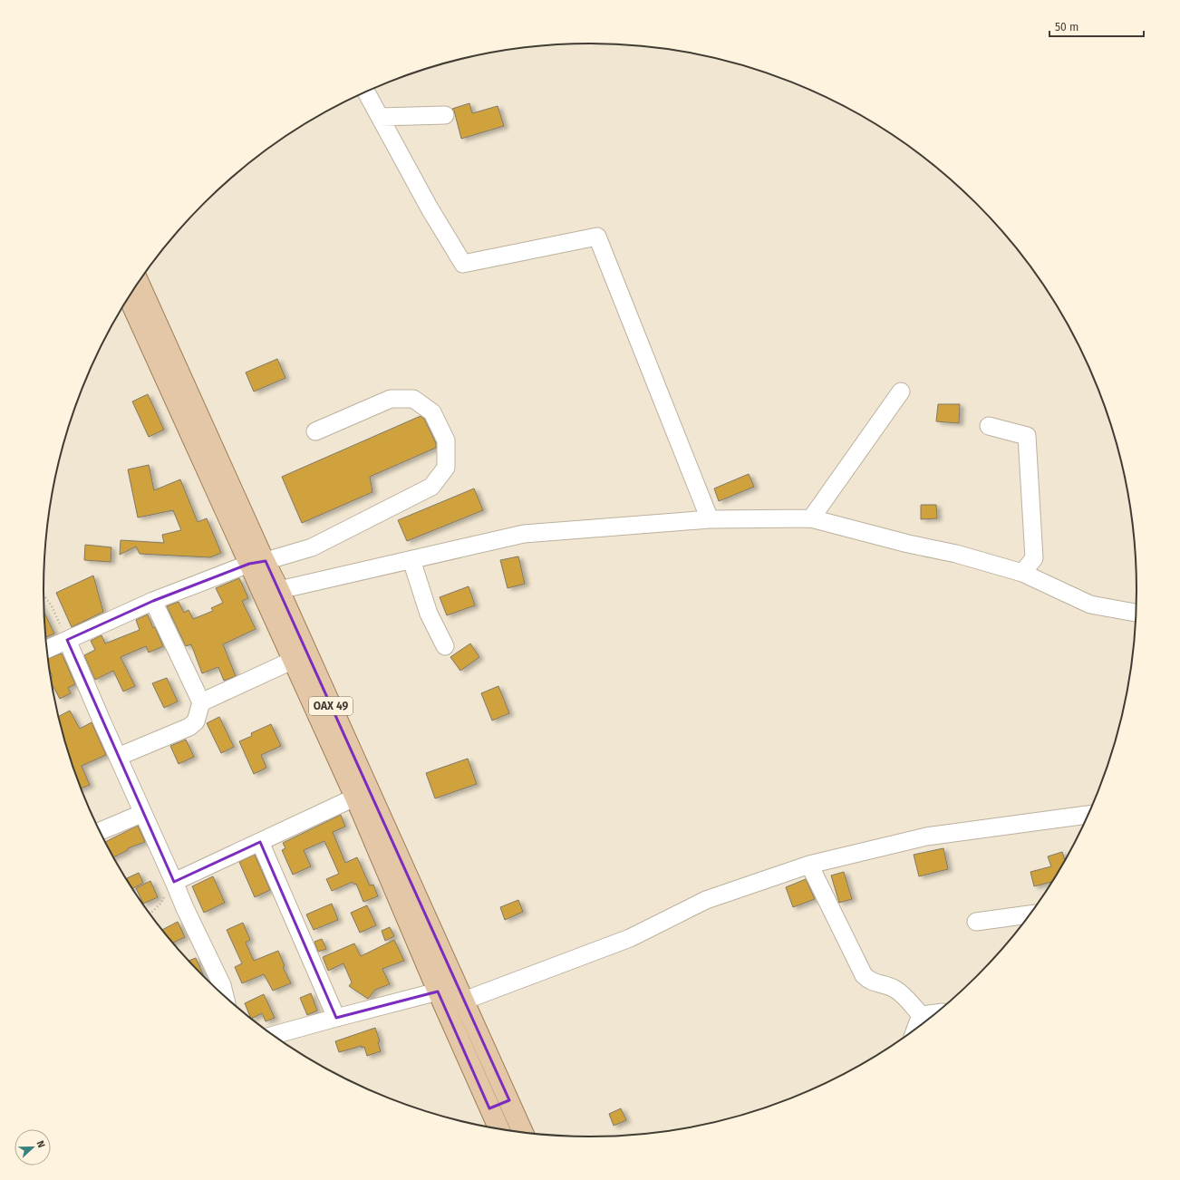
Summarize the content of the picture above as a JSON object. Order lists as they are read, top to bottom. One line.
{"streets":{"main road":["OAX 49"]},"scale_bar":"50 m","north":"right"}
